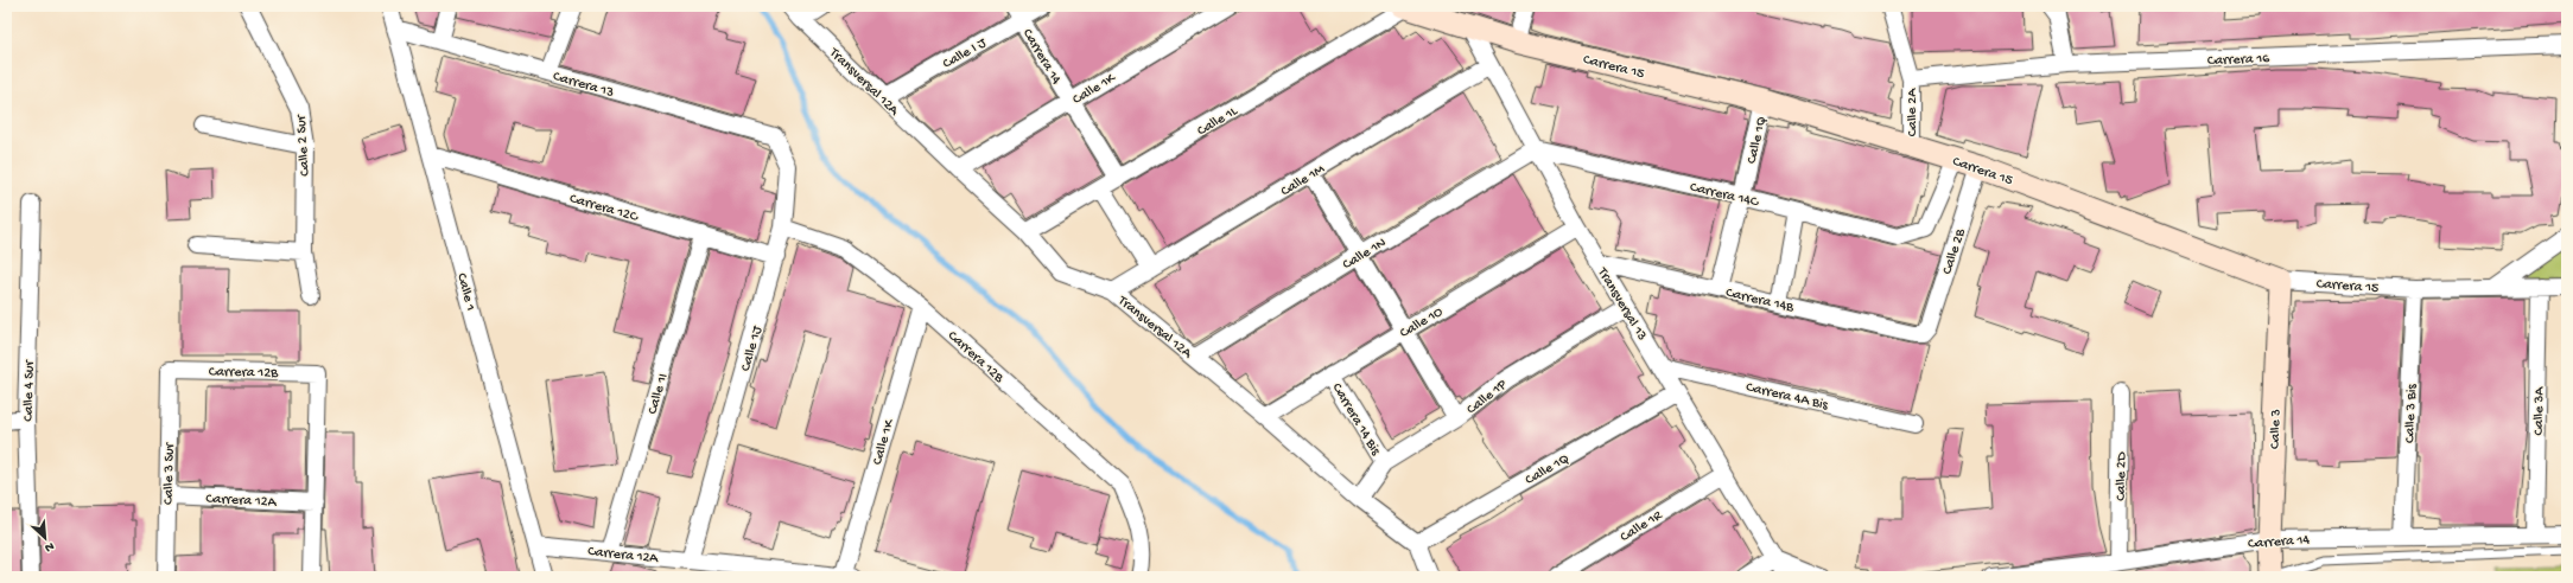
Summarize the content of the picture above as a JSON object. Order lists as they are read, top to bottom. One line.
{"streets":{"main road":["Carrera 15","Calle 3"],"street":["Calle I J","Carrera 14","Carrera 16","Transversal 12A","Carrera 13","Calle 1K","Calle 2A","Calle 1L","Calle 1Q","Calle 2 Sur","Calle 1M","Carrera 14C","Carrera 12C","Calle 2B","Calle 1N","Calle 1","Carrera 14B","Transversal 13","Calle 1O","Calle 1J","Carrera 12B","Calle 4 Sur","Calle 1I","Carrera 4A Bis","Calle 1P","Calle 3A","Calle 3 Bis","Carrera 14 Bis","Calle 3 Sur","Calle 2D","Carrera 12A","Calle 1R"]},"crossings":[["Calle I J","Carrera 14"],["Calle I J","Transversal 12A"],["Carrera 14","Calle 1K"],["Carrera 14","Calle 1L"],["Carrera 14","Calle 3A"],["Carrera 14","Calle 3 Bis"],["Carrera 14","Calle 3"],["Carrera 14","Calle 2D"],["Carrera 16","Calle 2A"],["Carrera 15","Calle 2A"],["Carrera 15","Calle 1L"],["Carrera 15","Calle 1Q"],["Carrera 15","Carrera 14C"],["Carrera 15","Calle 2B"],["Carrera 15","Transversal 13"],["Carrera 15","Calle 3A"],["Carrera 15","Calle 3 Bis"],["Carrera 15","Calle 3"],["Transversal 12A","Calle 1K"],["Transversal 12A","Calle 1L"],["Transversal 12A","Calle 1Q"],["Transversal 12A","Calle 1M"],["Transversal 12A","Calle 1N"],["Transversal 12A","Calle 1O"],["Transversal 12A","Calle 1P"],["Carrera 13","Calle 1"],["Carrera 13","Calle 1J"],["Calle 1K","Carrera 12B"],["Calle 1K","Carrera 12A"],["Calle 1Q","Carrera 14C"],["Calle 1Q","Carrera 14B"],["Calle 1Q","Transversal 13"],["Calle 1M","Transversal 13"],["Carrera 14C","Calle 1N"],["Carrera 14C","Transversal 13"],["Carrera 12C","Calle 1"],["Carrera 12C","Calle 1J"],["Carrera 12C","Calle 1I"],["Calle 2B","Carrera 14B"],["Calle 1N","Transversal 13"],["Calle 1","Carrera 12A"],["Carrera 14B","Transversal 13"],["Transversal 13","Calle 1O"],["Transversal 13","Carrera 4A Bis"],["Transversal 13","Calle 1P"],["Transversal 13","Calle 1R"],["Calle 1O","Carrera 14 Bis"],["Calle 1J","Carrera 12B"],["Calle 1J","Carrera 12A"],["Carrera 12B","Calle 3 Sur"],["Carrera 12B","Carrera 12A"],["Calle 1I","Carrera 12A"],["Calle 1P","Carrera 14 Bis"],["Calle 3 Sur","Carrera 12A"]],"north":"bottom right"}
